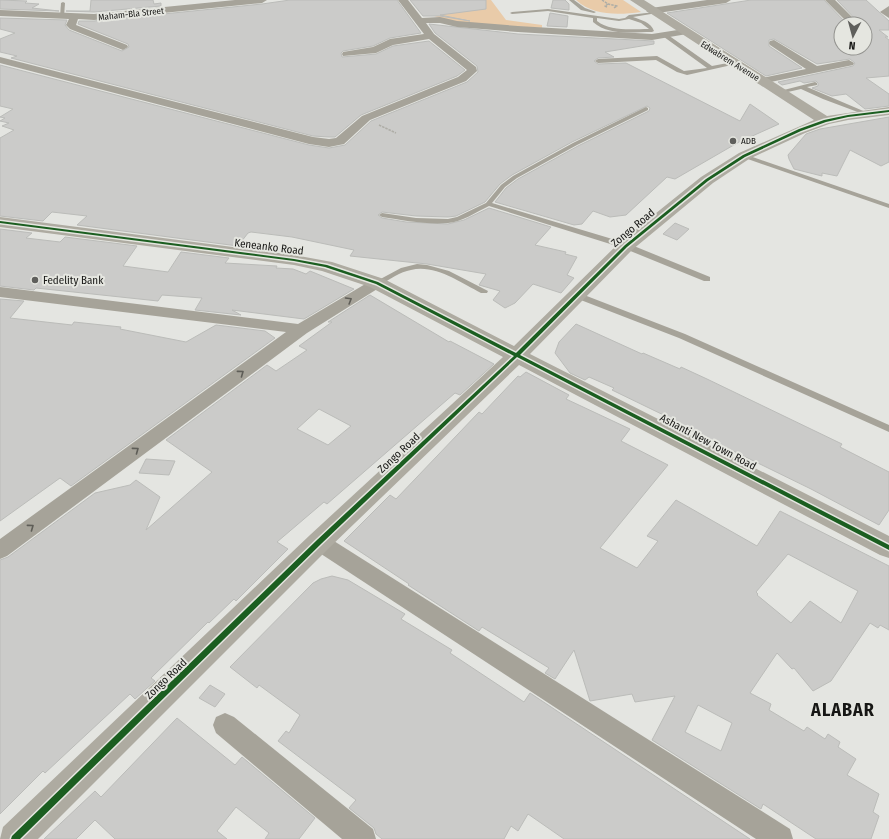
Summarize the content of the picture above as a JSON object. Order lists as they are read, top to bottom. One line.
{"streets":{"street":["Maham-Bla Street","Edwabrem Avenue","Zongo Road","Keneanko Road","Ashanti New Town Road"]},"crossings":[["Edwabrem Avenue","Zongo Road"],["Zongo Road","Keneanko Road"],["Zongo Road","Ashanti New Town Road"],["Keneanko Road","Ashanti New Town Road"]],"districts":["ALABAR"],"places":["ADB","Fedelity Bank"],"north":"bottom"}
